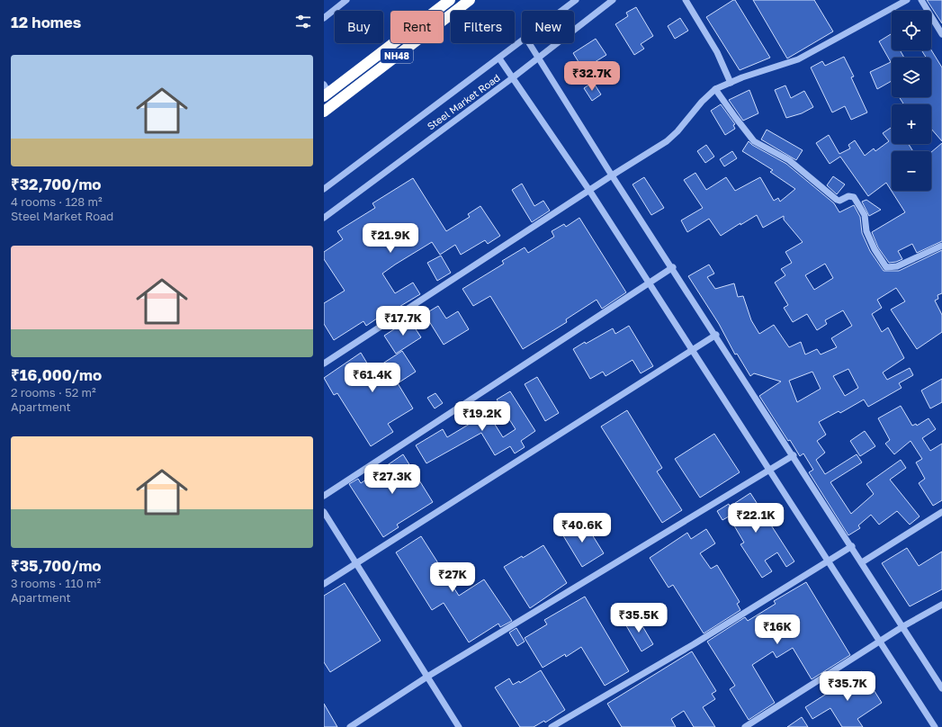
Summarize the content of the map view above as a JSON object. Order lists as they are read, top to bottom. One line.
{"streets":{"highway":["NH48"],"street":["Steel Market Road"]},"page":{"heading":"12 homes","map_buttons":["+","−"],"chip":["Buy","Rent","Filters","New"],"list":[{"name":"₹32,700/mo","note":"4 rooms · 128 m² · Steel Market Road"},{"name":"₹16,000/mo","note":"2 rooms · 52 m² · Apartment"},{"name":"₹35,700/mo","note":"3 rooms · 110 m² · Apartment"}],"price":["₹32.7K","₹21.9K","₹17.7K","₹61.4K","₹19.2K","₹27.3K","₹22.1K","₹40.6K","₹27K","₹35.5K","₹16K","₹35.7K"]}}
